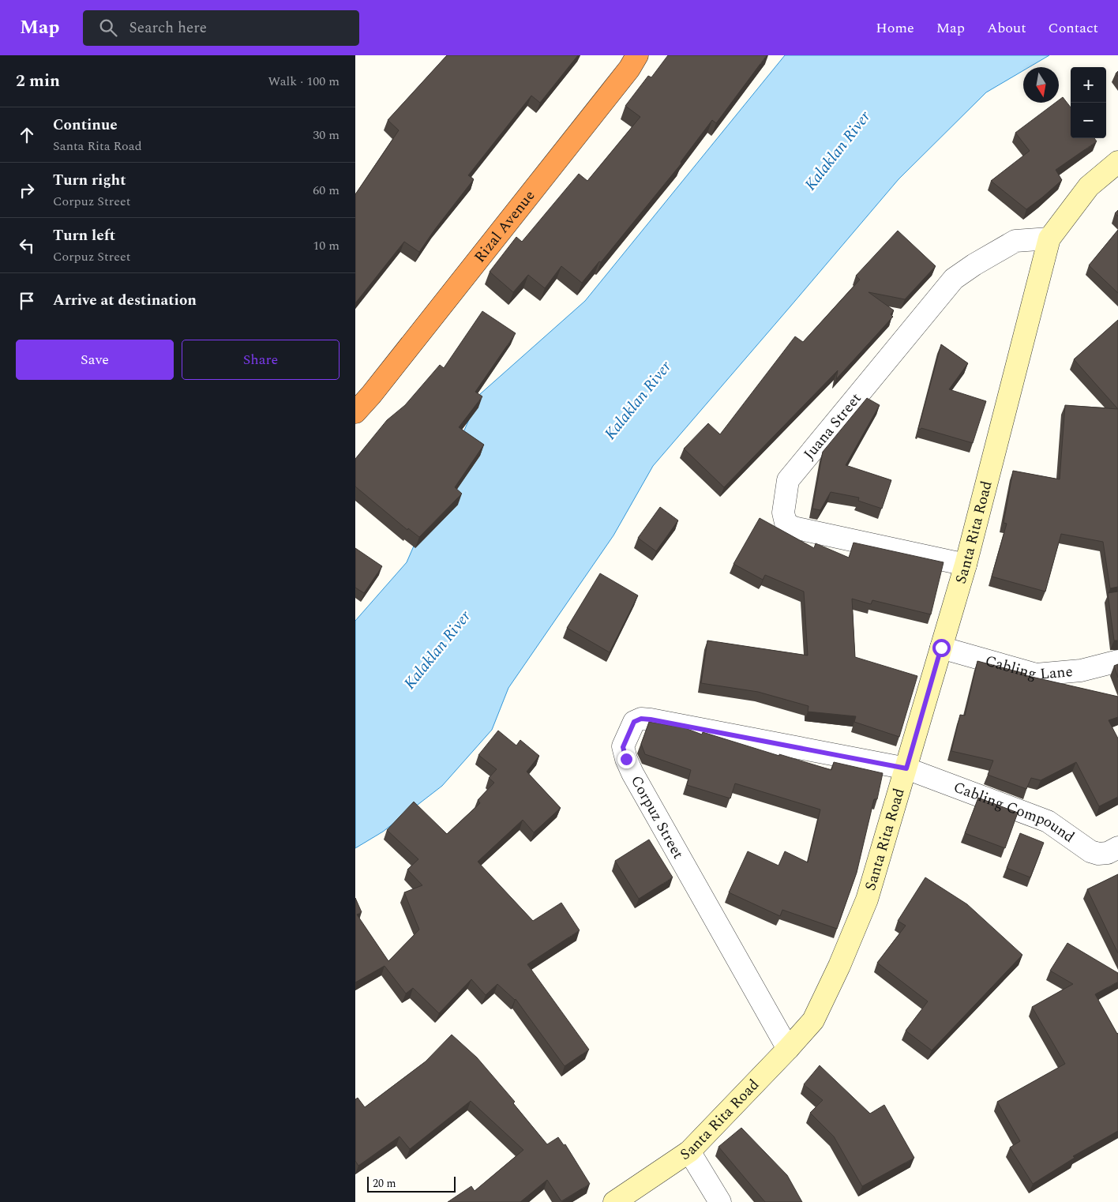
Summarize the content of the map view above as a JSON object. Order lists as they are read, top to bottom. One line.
{"streets":{"highway":["Rizal Avenue"],"main road":["Santa Rita Road"],"street":["Juana Street","Cabling Lane","Cabling Compound","Corpuz Street"]},"crossings":[["Juana Street","Santa Rita Road"],["Santa Rita Road","Cabling Lane"],["Santa Rita Road","Cabling Compound"],["Santa Rita Road","Corpuz Street"],["Cabling Compound","Corpuz Street"]],"water":["Kalaklan River"],"scale_bar":"20 m","north":"bottom","page":{"header":"Map","search":"Search here","nav":["Home","Map","About","Contact"],"heading":["2 min","Walk · 100 m"],"map_buttons":["+","−"],"list":[["Continue","Santa Rita Road","30 m"],["Turn right","Corpuz Street","60 m"],["Turn left","Corpuz Street","10 m"],"Arrive at destination"],"buttons":["Save","Share"],"scale":"20 m"}}
